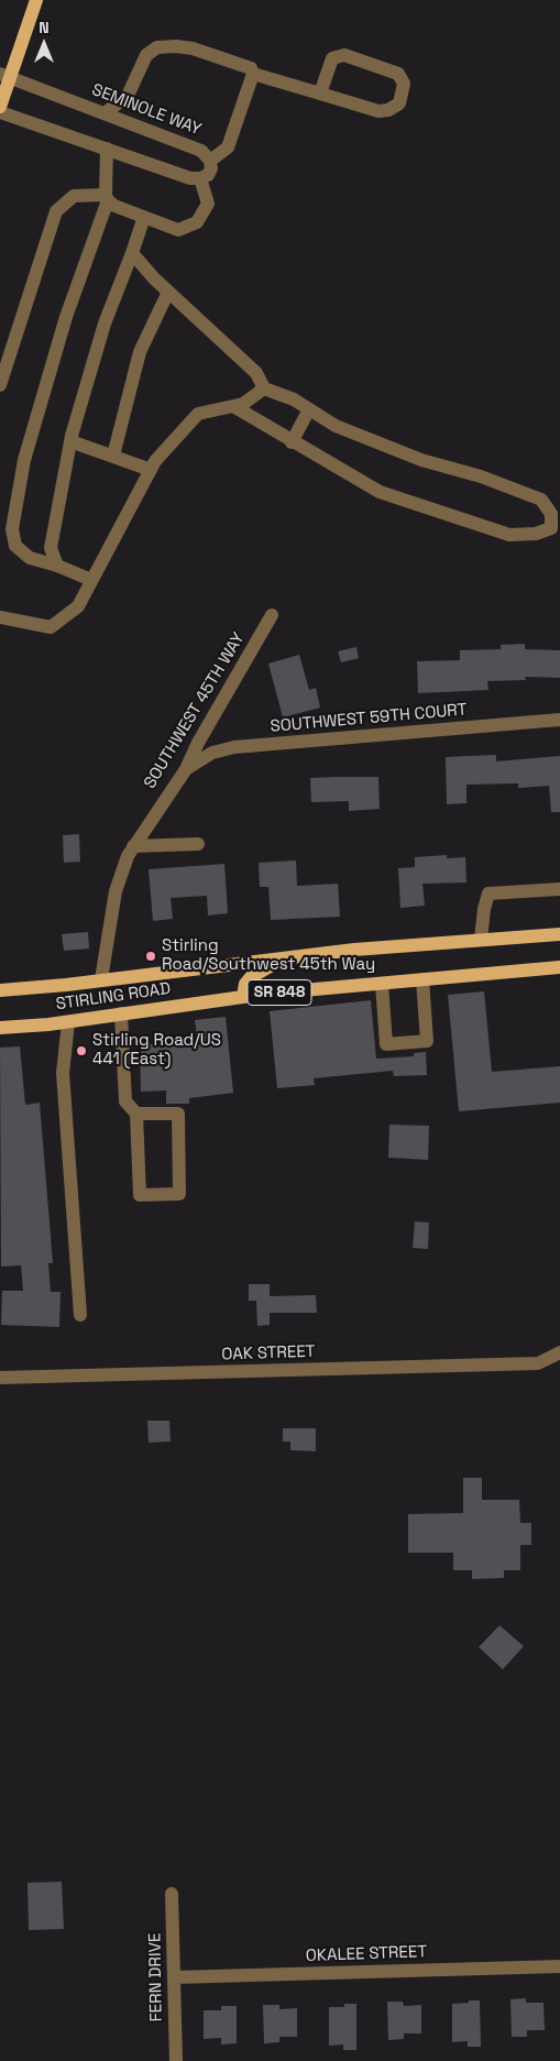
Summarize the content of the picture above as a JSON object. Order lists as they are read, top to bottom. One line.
{"streets":{"main road":["SR 848","STIRLING ROAD"],"street":["SEMINOLE WAY","SOUTHWEST 45TH WAY","SOUTHWEST 59TH COURT","OAK STREET","OKALEE STREET","FERN DRIVE"]},"crossings":[["SOUTHWEST 45TH WAY","SOUTHWEST 59TH COURT"],["SOUTHWEST 45TH WAY","STIRLING ROAD"],["OKALEE STREET","FERN DRIVE"]],"places":["Stirling Road/Southwest 45th Way","Stirling Road/US 441 (East)"],"north":"top"}
